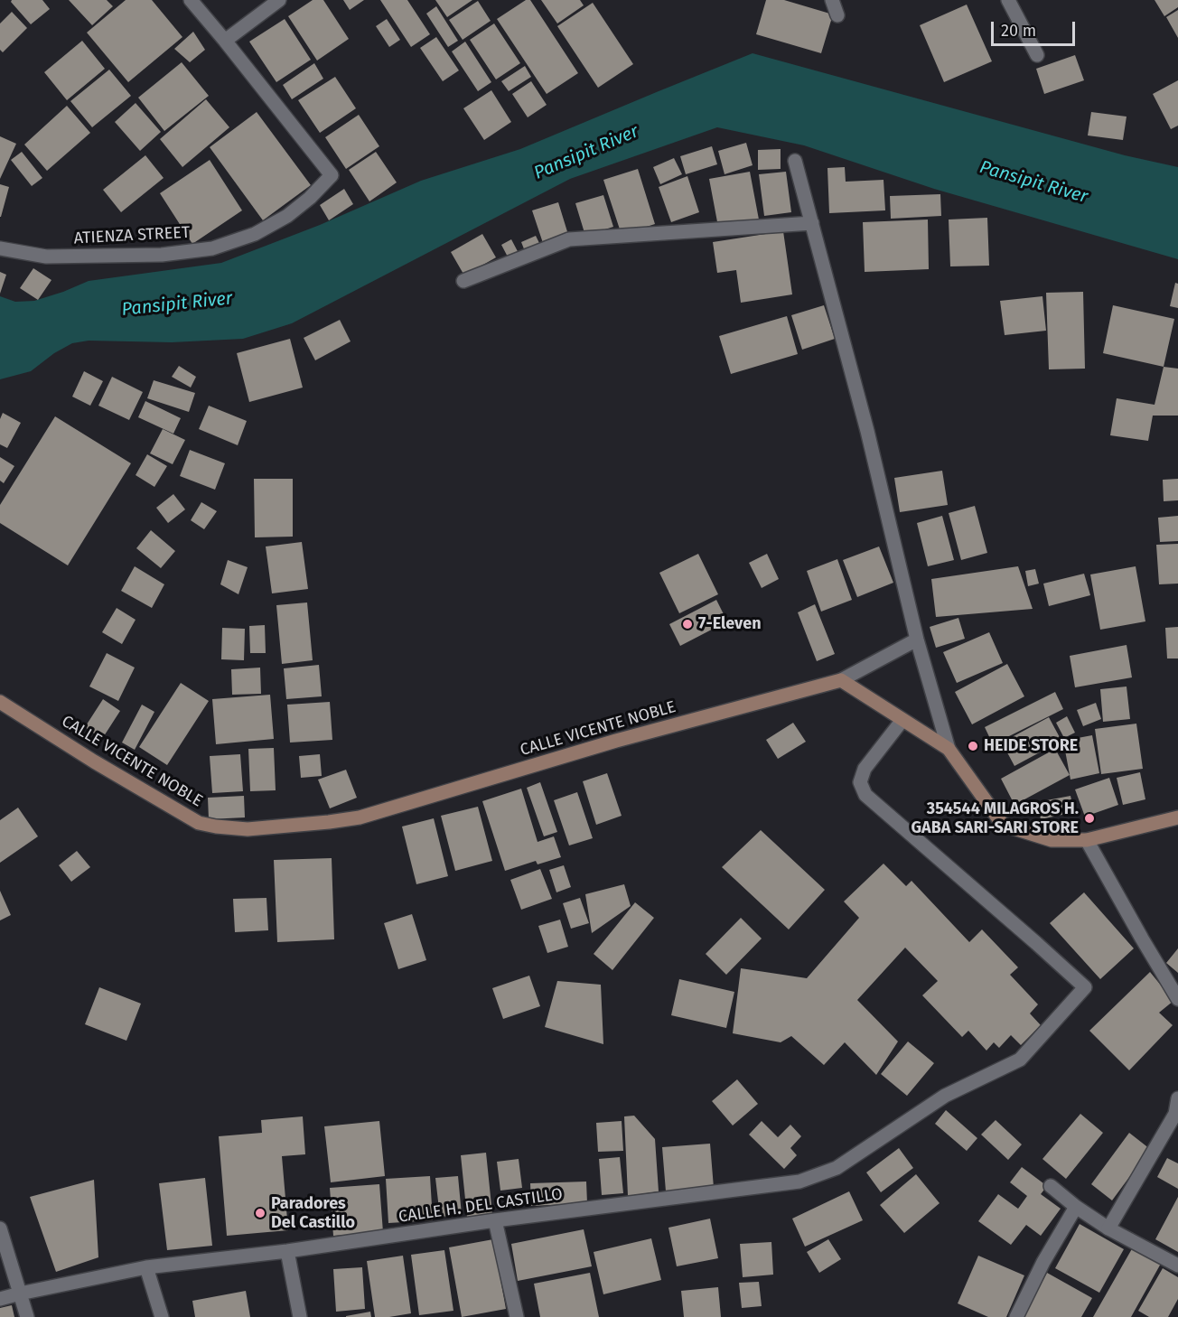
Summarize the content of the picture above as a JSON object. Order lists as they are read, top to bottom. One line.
{"streets":{"main road":["CALLE VICENTE NOBLE"],"street":["ATIENZA STREET","CALLE H. DEL CASTILLO"]},"water":["Pansipit River"],"places":["7-Eleven","HEIDE STORE","354544 MILAGROS H. GABA SARI-SARI STORE","Paradores Del Castillo"],"scale_bar":"20 m"}
